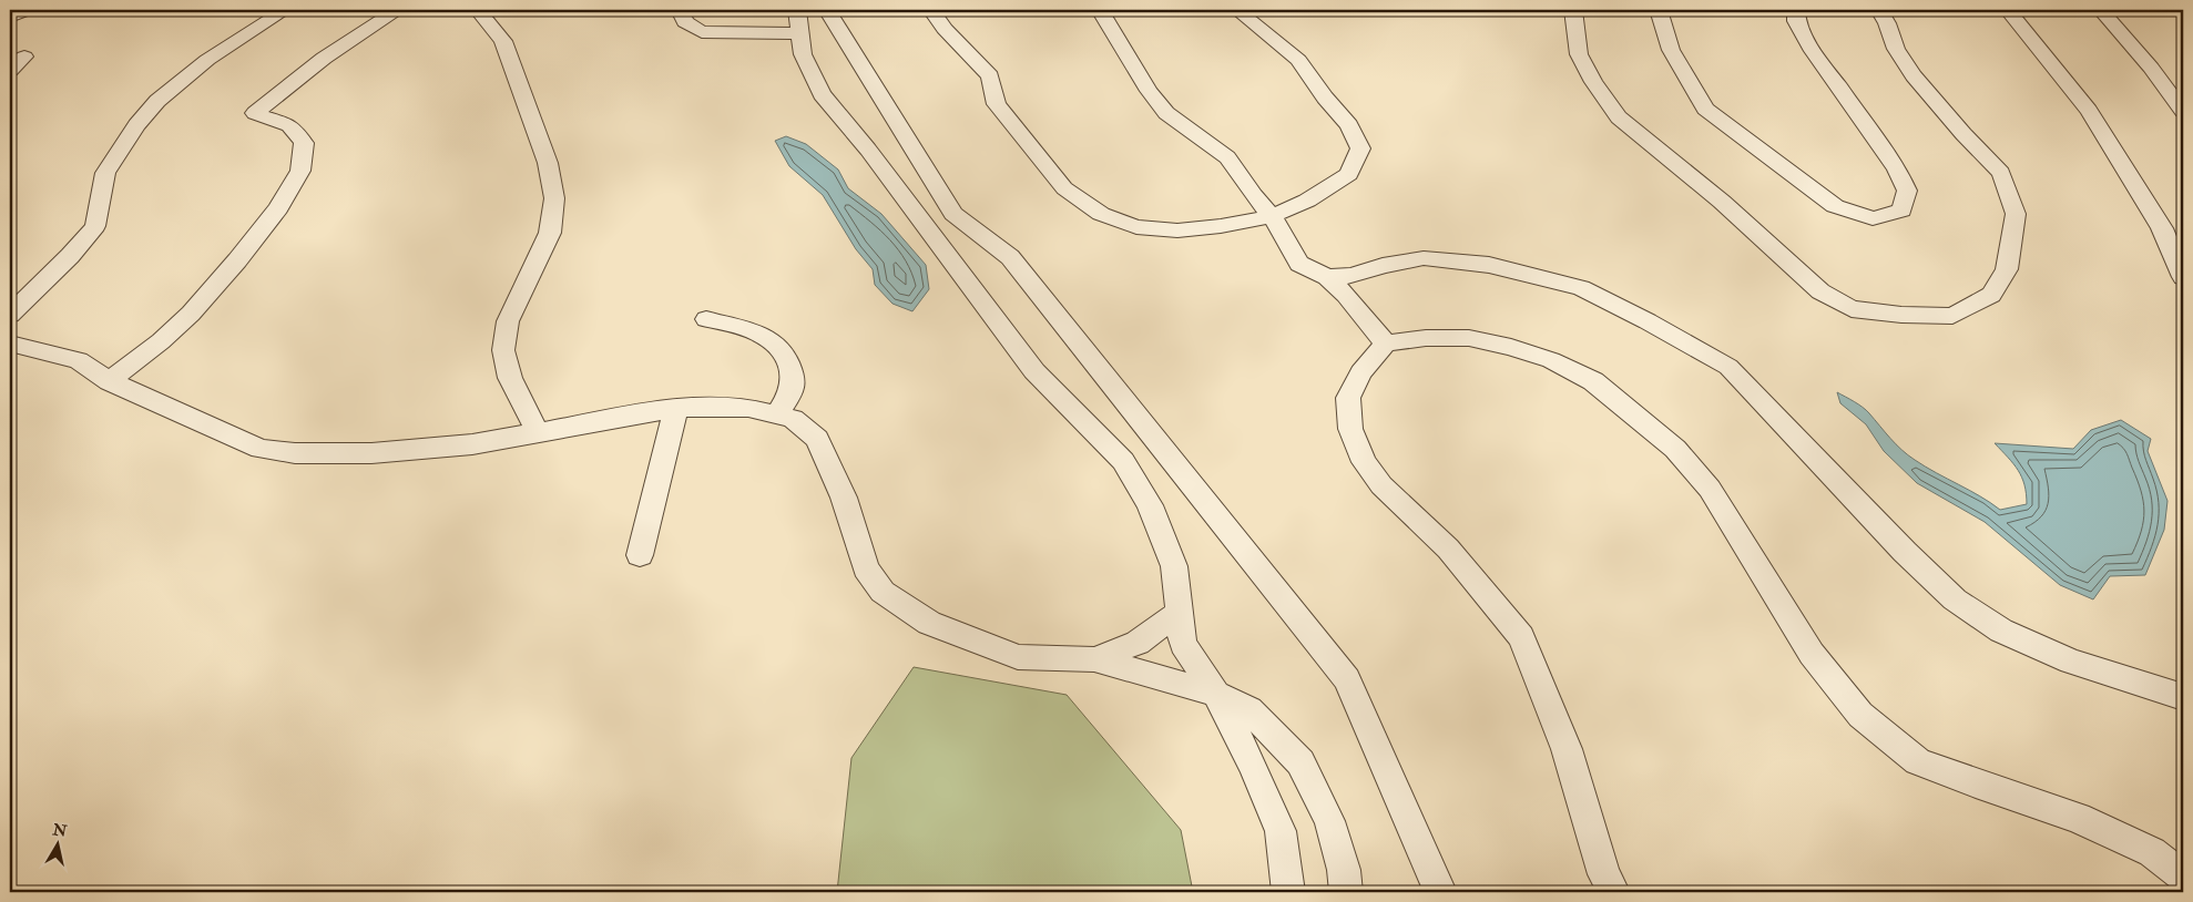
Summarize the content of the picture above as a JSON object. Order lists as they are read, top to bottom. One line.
{"north":"top"}
